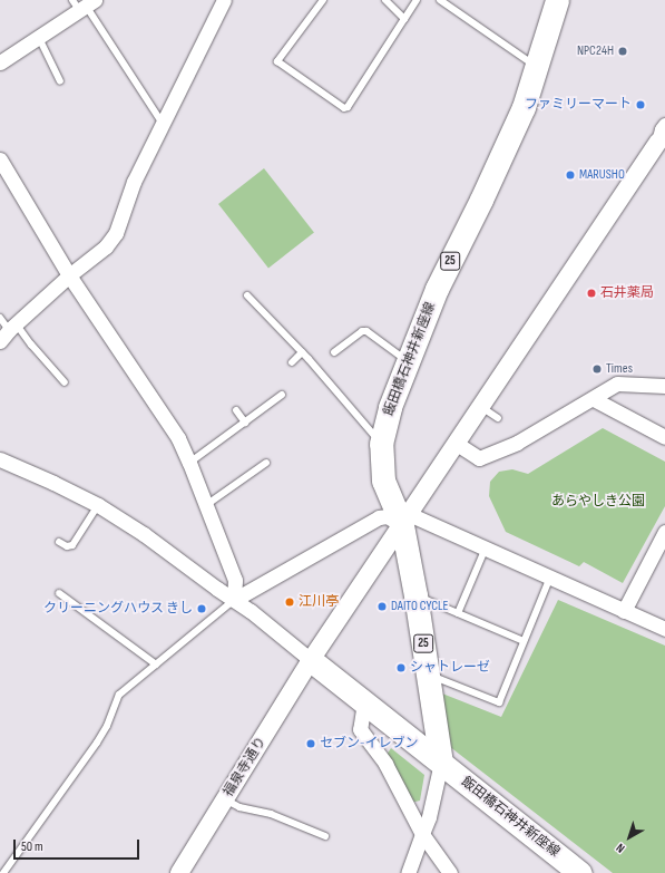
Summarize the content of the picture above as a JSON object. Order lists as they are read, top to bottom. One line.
{"streets":{"main road":["25","飯田橋石神井新座線"],"street":["福泉寺通り"]},"crossings":[["飯田橋石神井新座線","福泉寺通り"]],"parks":["あらやしき公園"],"places":["NPC24H","ファミリーマート","MARUSHO","石井薬局","Times","江川亭","DAITO CYCLE","クリーニングハウス きし","シャトレーゼ","セブン-イレブン"],"scale_bar":"50 m","north":"bottom left"}
